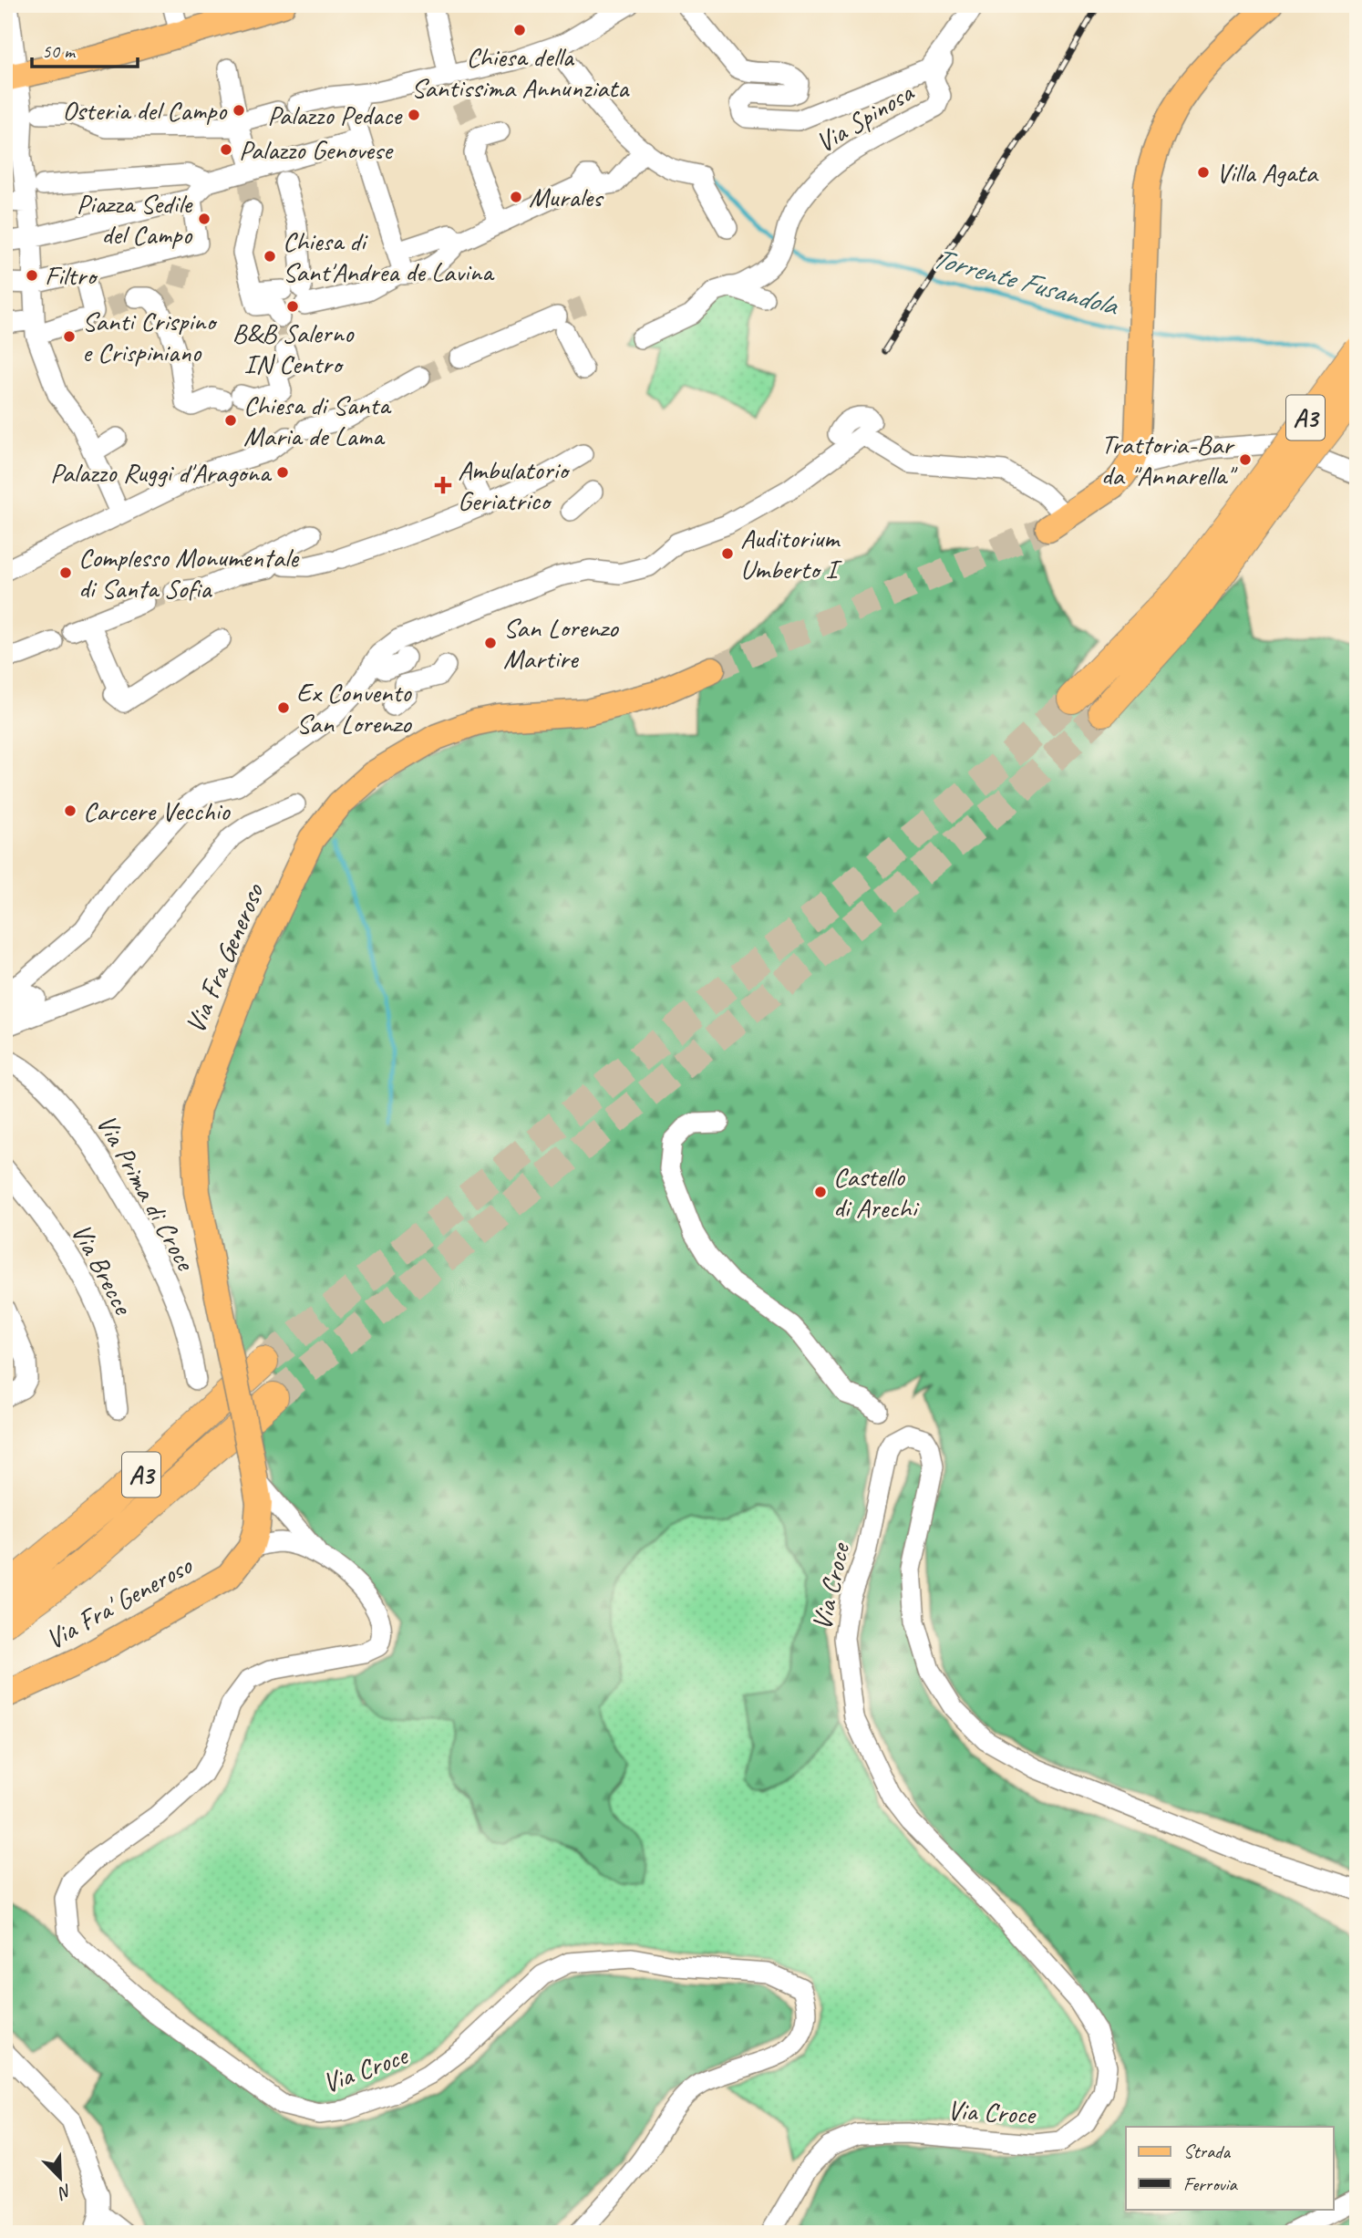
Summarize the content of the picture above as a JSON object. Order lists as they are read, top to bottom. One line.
{"streets":{"highway":["A3"],"main road":["Via Fra Generoso","Via Fra' Generoso"],"street":["Via Spinosa","Via Prima di Croce","Via Brecce","Via Croce"]},"crossings":[["Via Fra Generoso","Via Croce"],["Via Fra Generoso","Via Fra' Generoso"],["Via Croce","Via Fra' Generoso"]],"water":["Torrente Fusandola"],"places":{"other":["Chiesa della Santissima Annunziata","Osteria del Campo","Palazzo Pedace","Palazzo Genovese","Villa Agata","Murales","Piazza Sedile del Campo","Chiesa di Sant'Andrea de Lavina","Filtro","B&B Salerno IN Centro","Santi Crispino e Crispiniano","Chiesa di Santa Maria de Lama","Trattoria-Bar da \"Annarella\"","Palazzo Ruggi d'Aragona","Auditorium Umberto I","Complesso Monumentale di Santa Sofia","San Lorenzo Martire","Ex Convento San Lorenzo","Carcere Vecchio","Castello di Arechi"],"health":["Ambulatorio Geriatrico"]},"legend":["Strada","Ferrovia"],"scale_bar":"50 m","north":"bottom right"}
